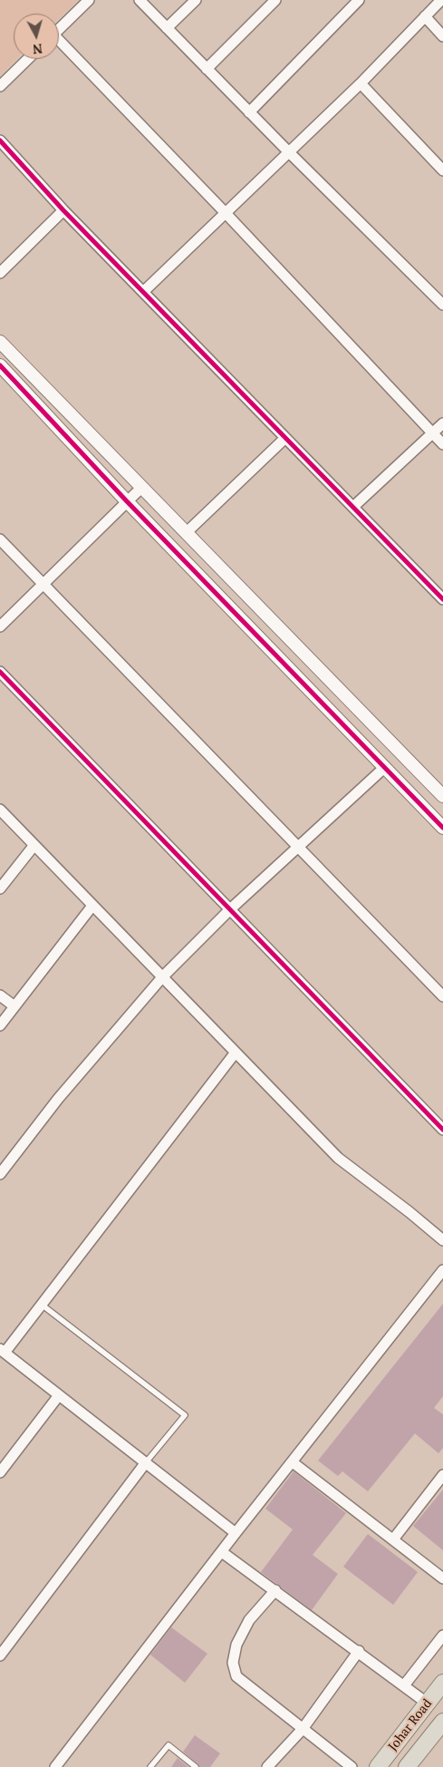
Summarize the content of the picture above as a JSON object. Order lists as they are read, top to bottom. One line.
{"streets":{"main road":["Johar Road"]},"north":"bottom"}
